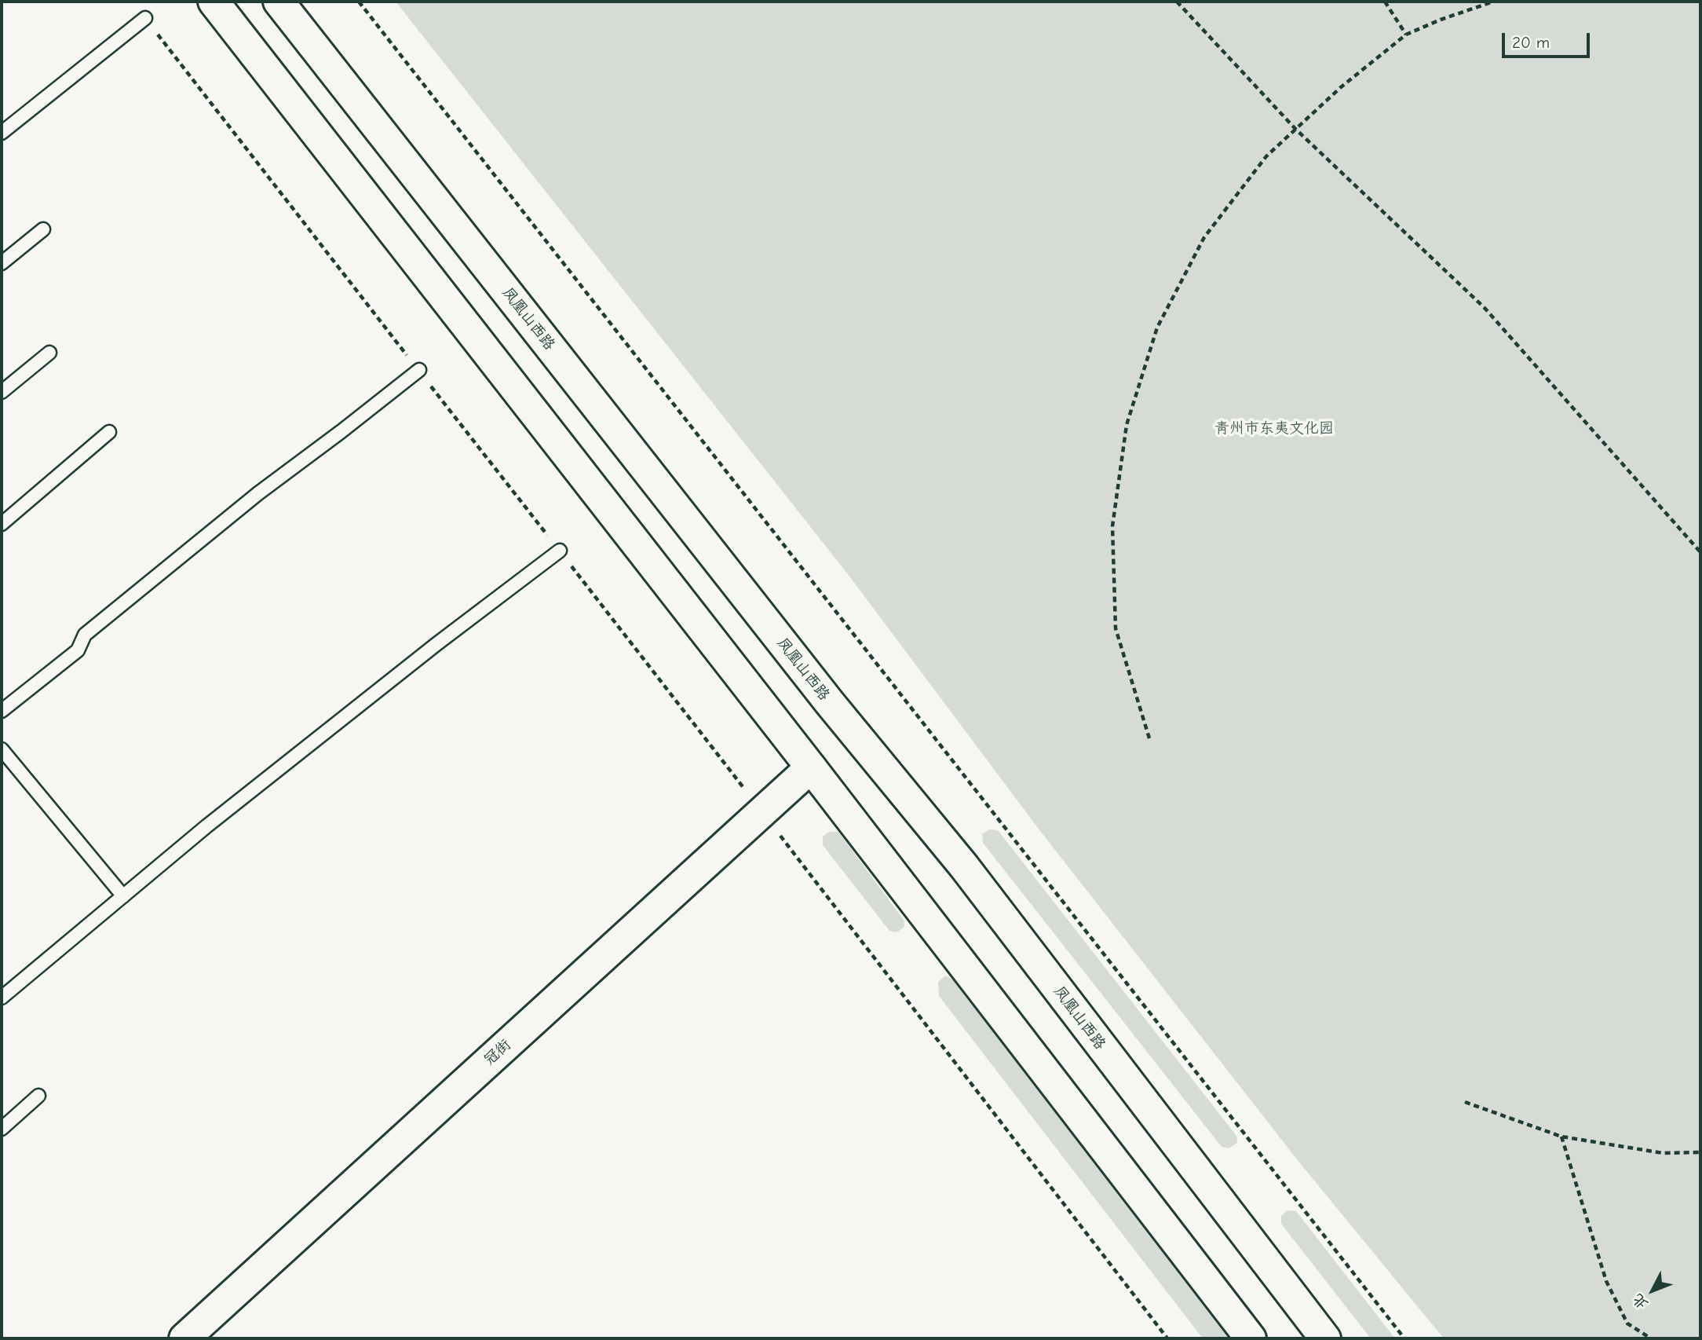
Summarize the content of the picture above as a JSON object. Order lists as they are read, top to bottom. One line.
{"streets":{"main road":["凤凰山西路","冠街"]},"parks":["青州市东夷文化园"],"scale_bar":"20 m","north":"bottom left"}
